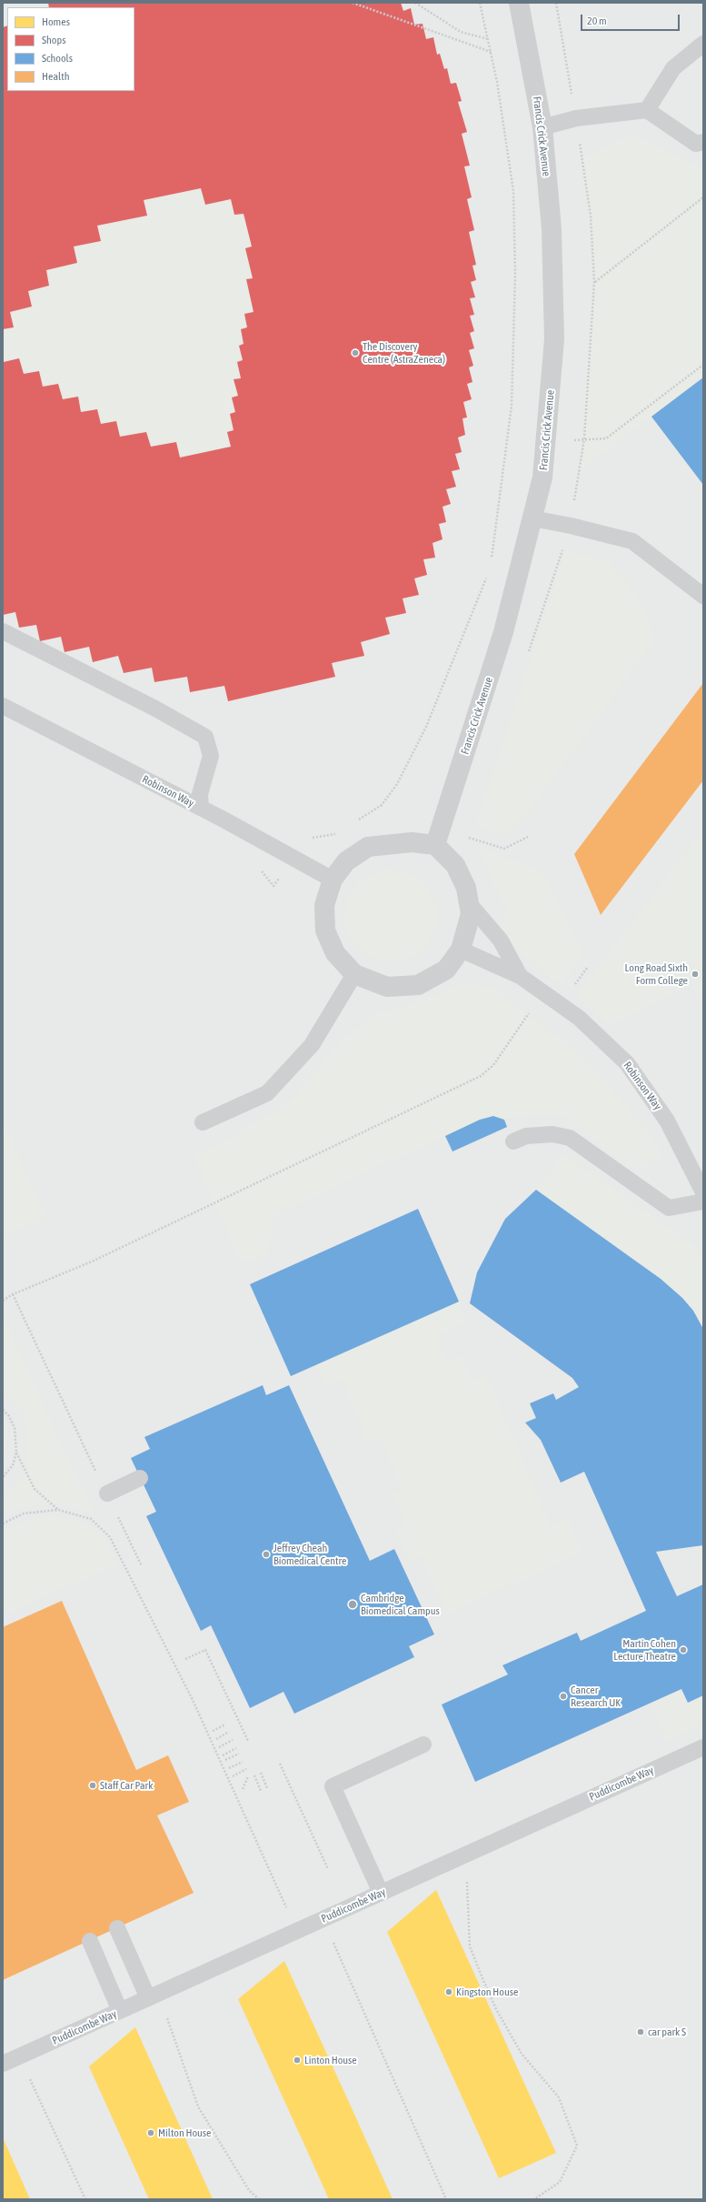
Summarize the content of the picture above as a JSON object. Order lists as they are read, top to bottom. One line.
{"streets":{"street":["Francis Crick Avenue"],"lane":["Robinson Way","Puddicombe Way"]},"places":["The Discovery Centre (AstraZeneca)","Long Road Sixth Form College","Jeffrey Cheah Biomedical Centre","Cambridge Biomedical Campus","Martin Cohen Lecture Theatre","Cancer Research UK","Staff Car Park","Kingston House","car park S","Linton House","Milton House"],"legend":["Homes","Shops","Schools","Health"],"scale_bar":"20 m"}
